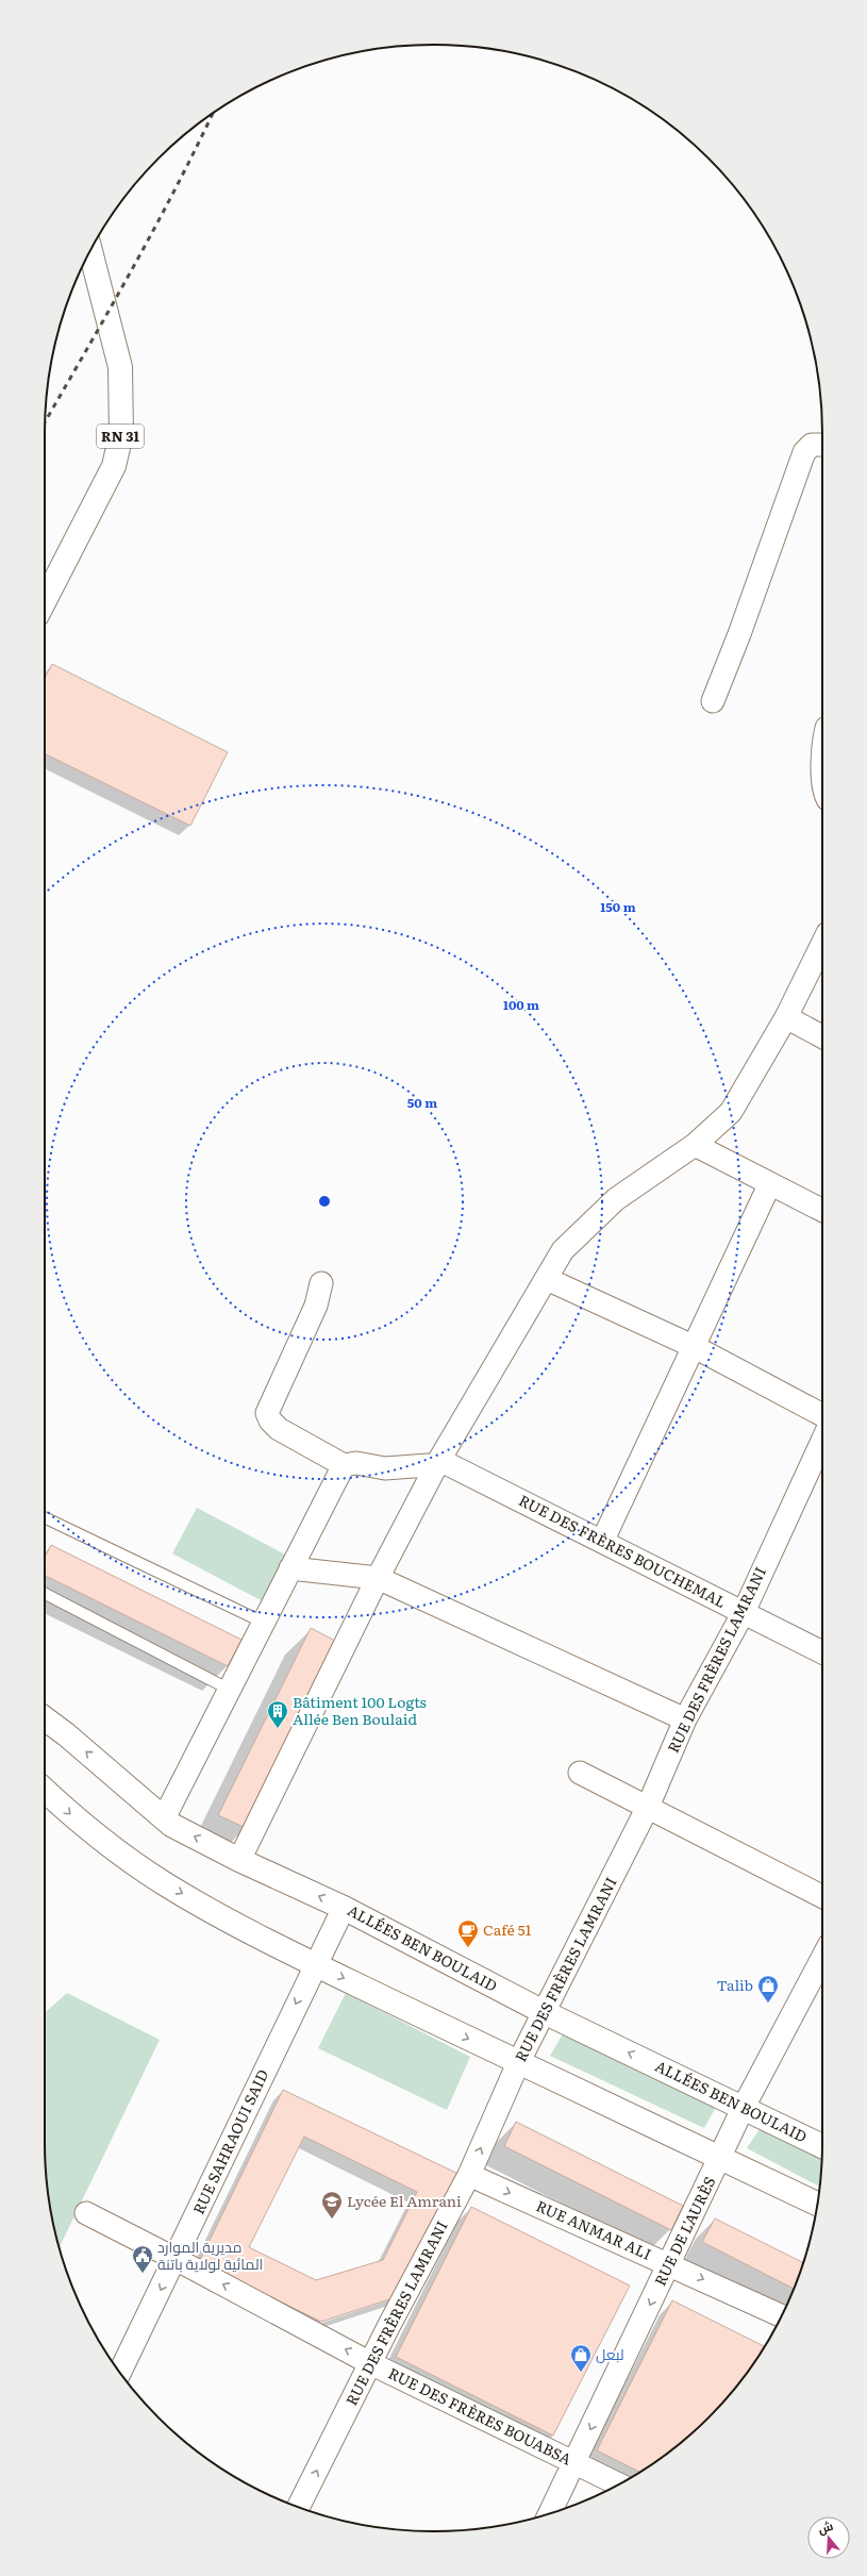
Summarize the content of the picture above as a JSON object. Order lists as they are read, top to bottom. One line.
{"streets":{"main road":["RN 31","ALLÉES BEN BOULAID"],"street":["RUE DES FRÈRES BOUCHEMAL","RUE DES FRÈRES LAMRANI","RUE SAHRAOUI SAID","RUE ANMAR ALI","RUE DE L'AURÈS","RUE DES FRÈRES BOUABSA"]},"crossings":[["RUE DES FRÈRES BOUCHEMAL","RUE DES FRÈRES LAMRANI"],["RUE DES FRÈRES LAMRANI","ALLÉES BEN BOULAID"],["RUE DES FRÈRES LAMRANI","RUE ANMAR ALI"],["RUE DES FRÈRES LAMRANI","RUE DES FRÈRES BOUABSA"],["ALLÉES BEN BOULAID","RUE SAHRAOUI SAID"],["ALLÉES BEN BOULAID","RUE DE L'AURÈS"],["RUE SAHRAOUI SAID","RUE DES FRÈRES BOUABSA"],["RUE ANMAR ALI","RUE DE L'AURÈS"],["RUE DE L'AURÈS","RUE DES FRÈRES BOUABSA"]],"one_way":["RUE SAHRAOUI SAID","RUE ANMAR ALI","RUE DE L'AURÈS","RUE DES FRÈRES BOUABSA"],"places":{"building":["Bâtiment 100 Logts Allée Ben Boulaid"],"cafe":["Café 51"],"shop":["Talib","لبعل"],"school or university":["Lycée El Amrani"],"public building":["مديرية الموارد المائية لولاية باتنة"]},"north":"top","rings":["150 m","100 m","50 m"]}
